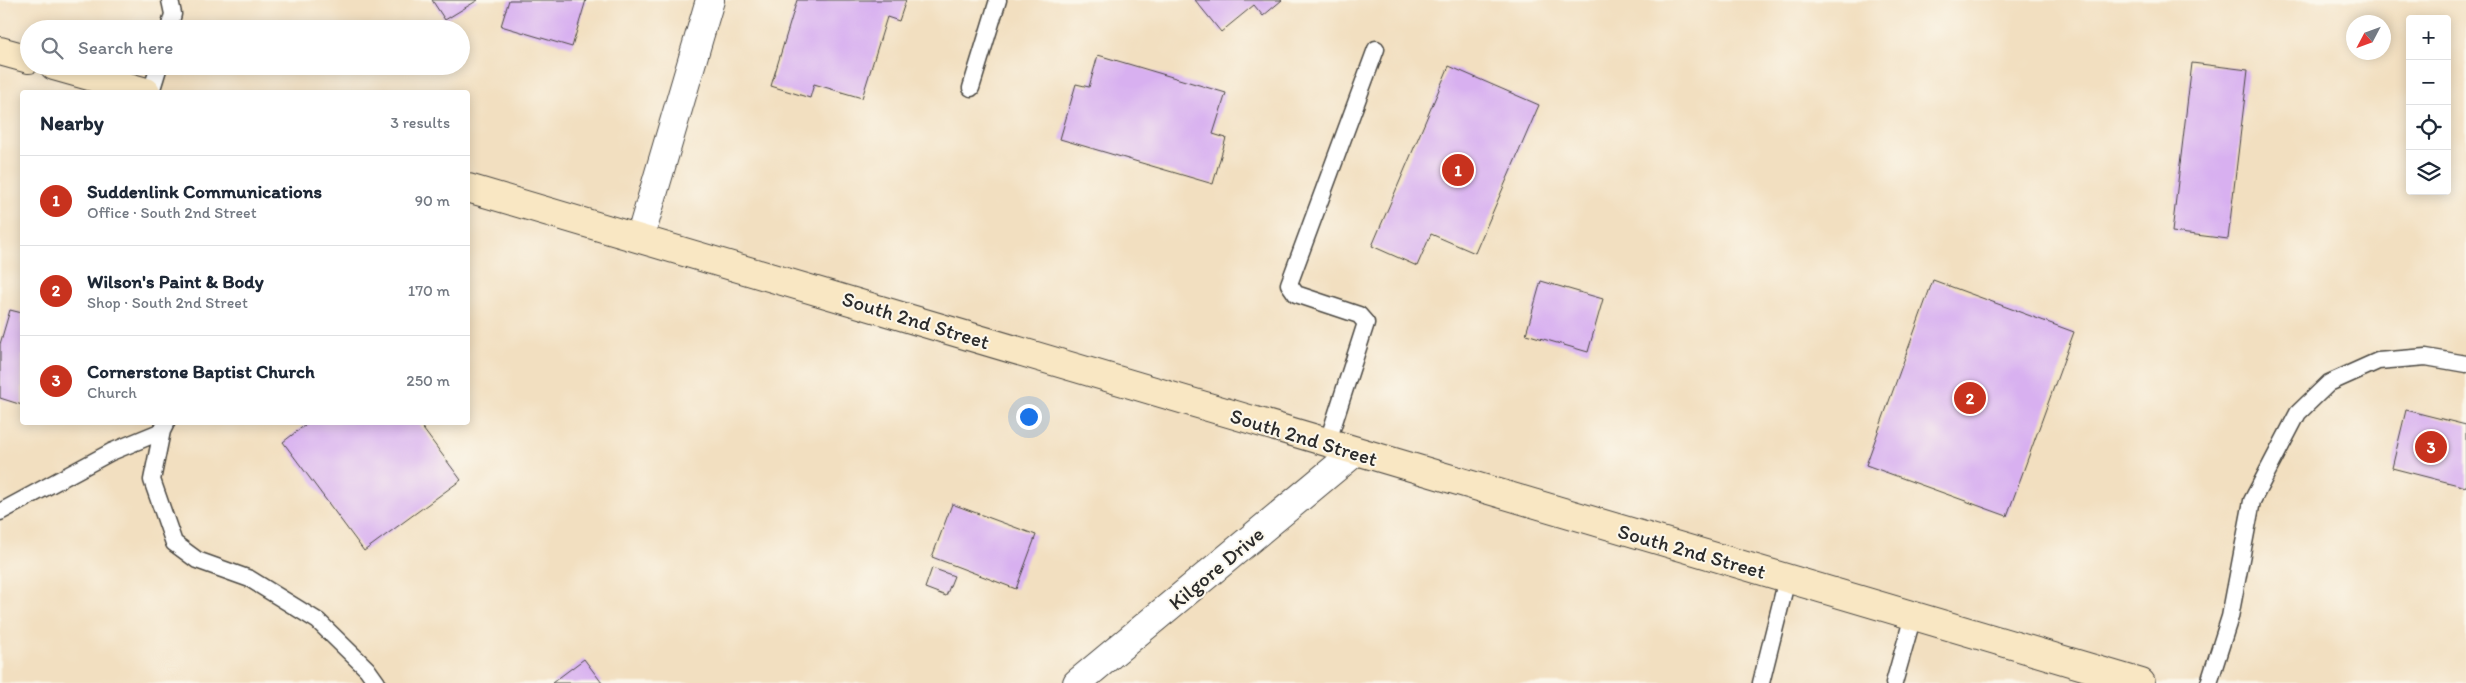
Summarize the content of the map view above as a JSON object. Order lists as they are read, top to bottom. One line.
{"streets":{"main road":["South 2nd Street"],"street":["Kilgore Drive"]},"crossings":[["South 2nd Street","Kilgore Drive"]],"north":"bottom left","page":{"map_buttons":["+","−"],"search":"Search here","heading":["Nearby","3 results"],"pins":["1","2","3"],"list":[{"mark":"1","name":"Suddenlink Communications","note":"Office · South 2nd Street","value":"90 m"},{"mark":"2","name":"Wilson's Paint & Body","note":"Shop · South 2nd Street","value":"170 m"},{"mark":"3","name":"Cornerstone Baptist Church","note":"Church","value":"250 m"}]}}
